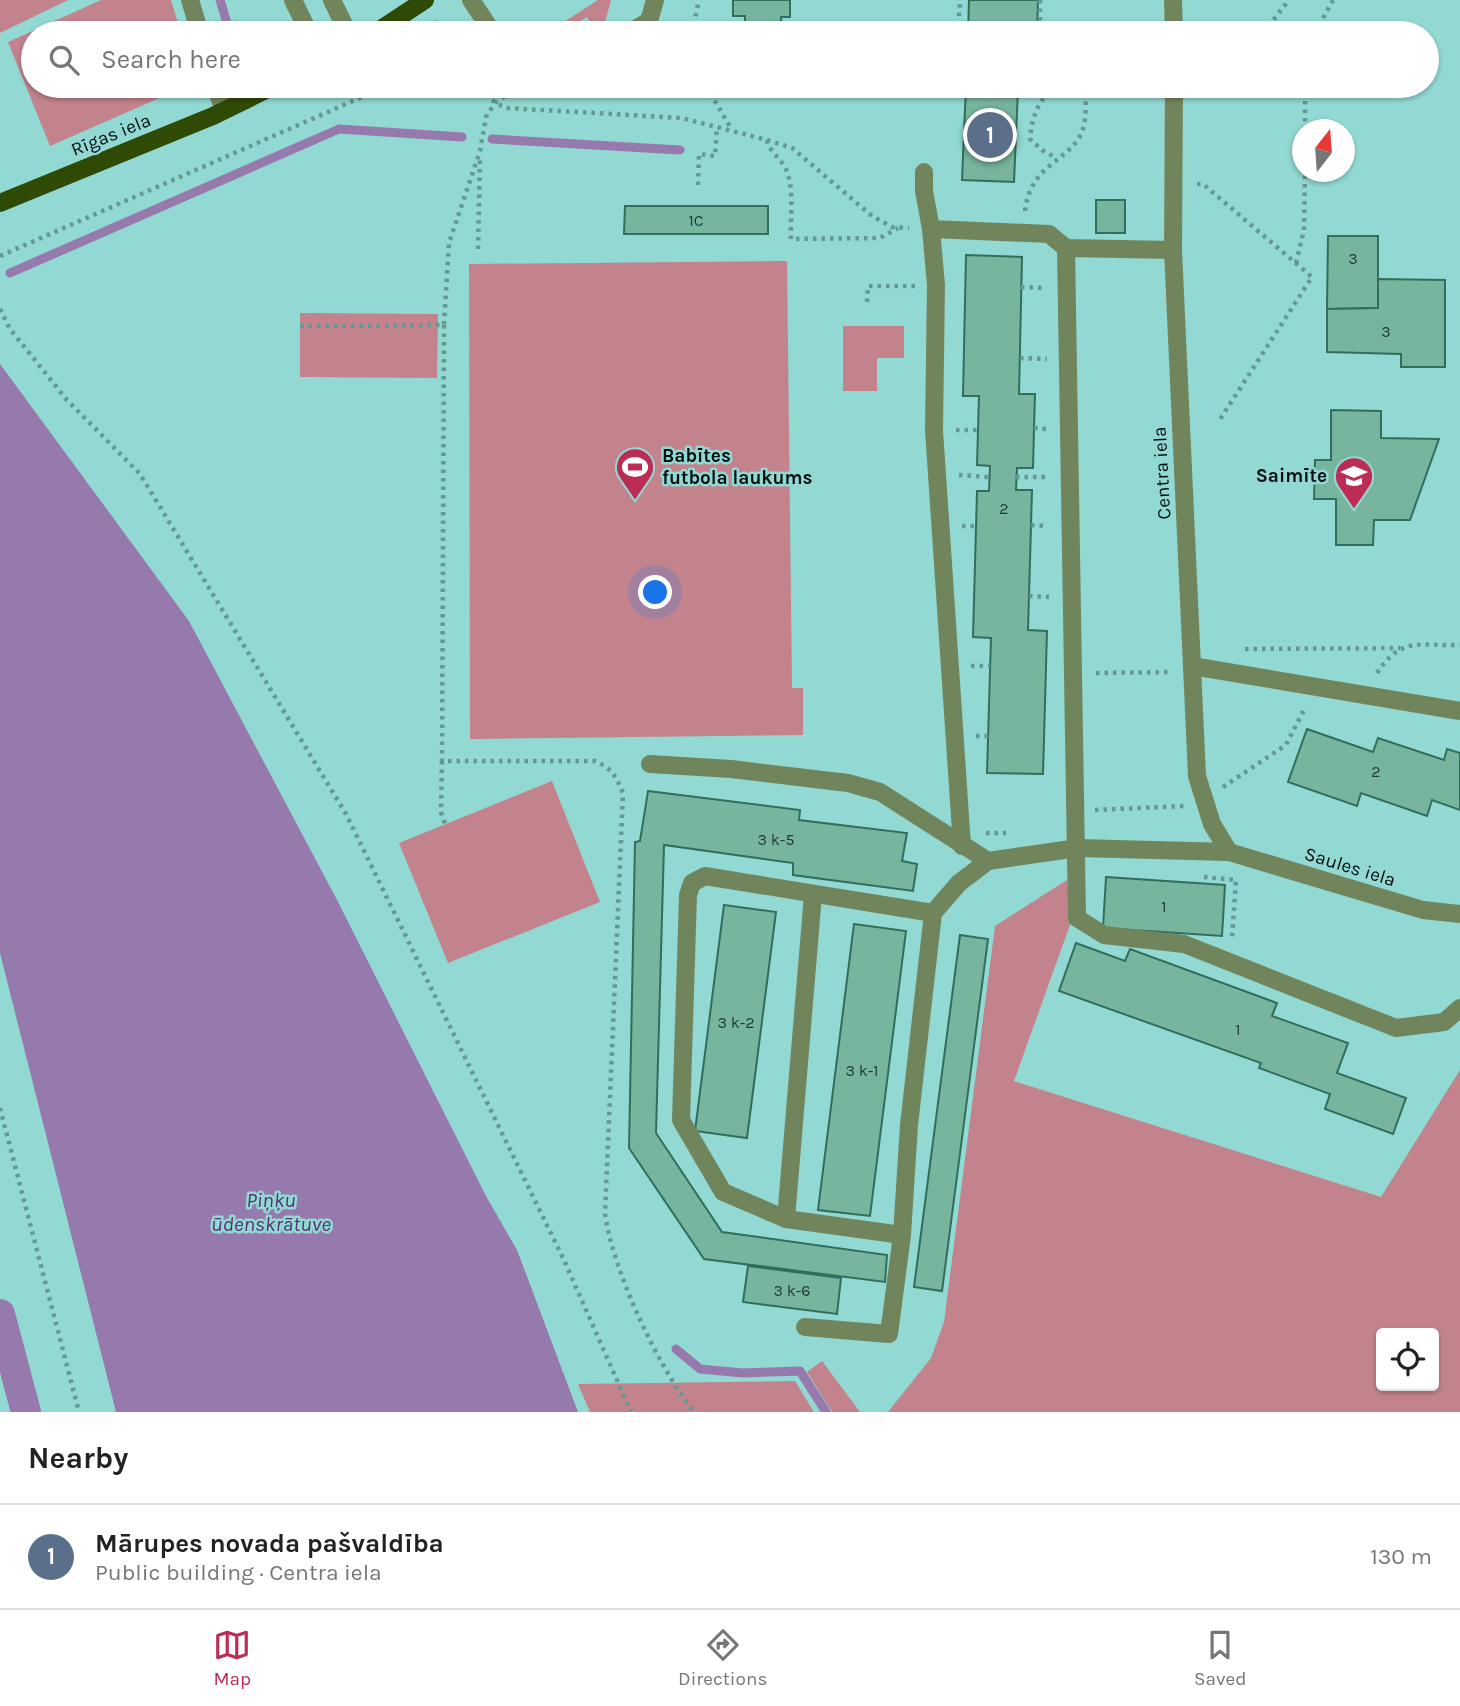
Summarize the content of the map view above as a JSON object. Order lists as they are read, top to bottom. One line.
{"streets":{"main road":["Rīgas iela"],"street":["Centra iela","Saules iela"]},"crossings":[["Centra iela","Saules iela"]],"water":["Piņķu ūdenskrātuve"],"places":{"sports":["Babītes futbola laukums"],"school or university":["Saimīte"]},"house_numbers":["1C","3","3","2","2","3 k-5","1","3 k-2","1","3 k-1","3 k-6"],"north":"top","page":{"search":"Search here","pins":"1","heading":"Nearby","list":[{"mark":"1","name":"Mārupes novada pašvaldība","note":"Public building · Centra iela","value":"130 m"}],"nav":["Map","Directions","Saved"]}}
